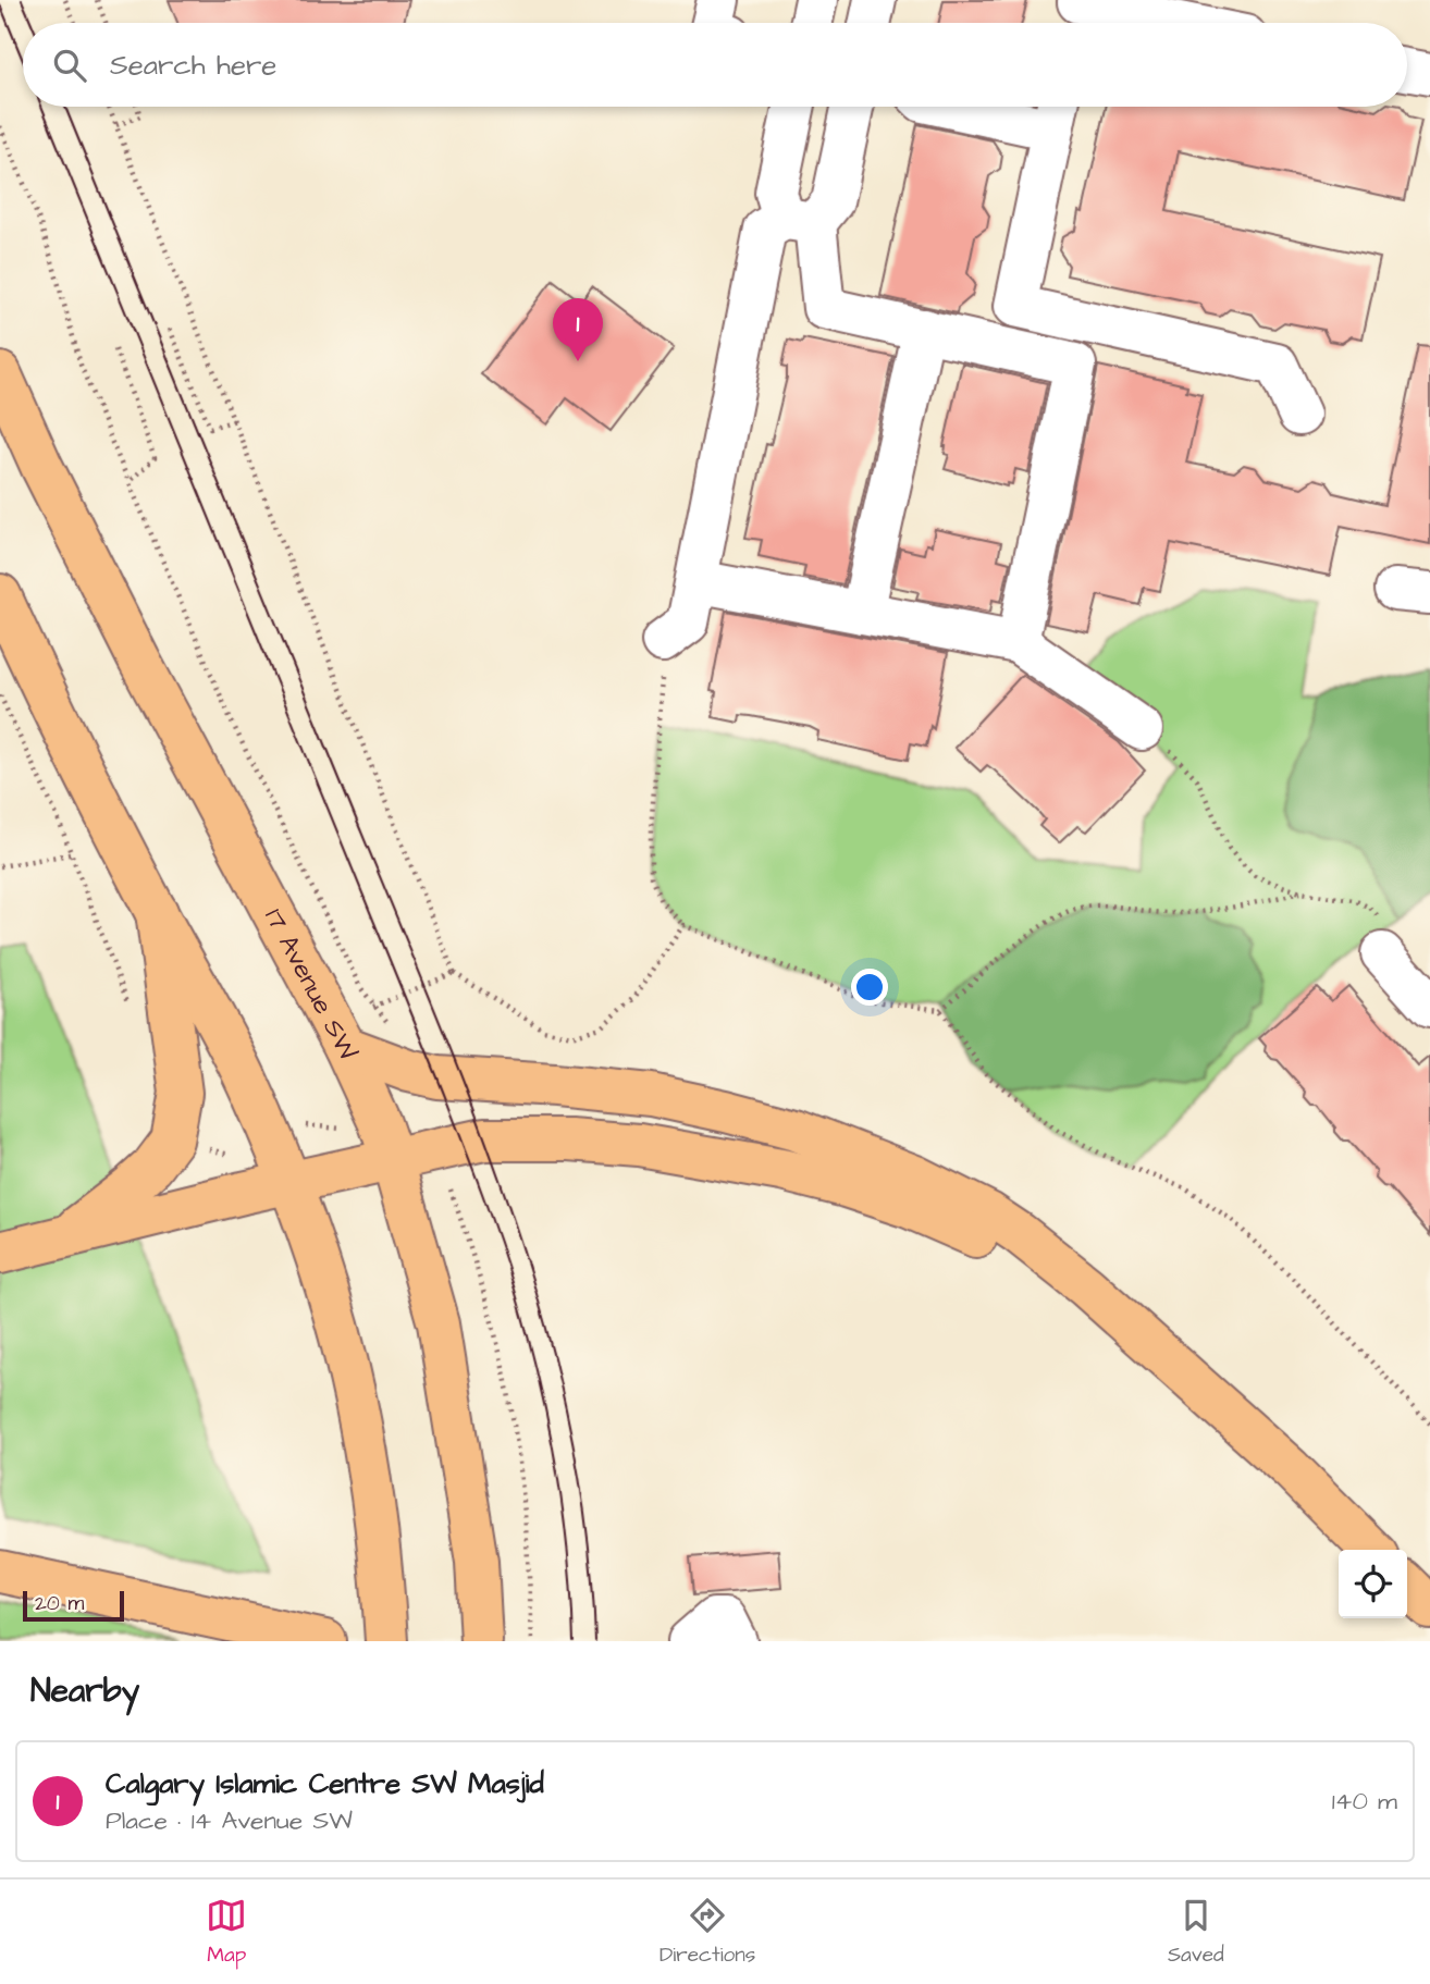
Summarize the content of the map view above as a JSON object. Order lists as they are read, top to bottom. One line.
{"streets":{"main road":["17 Avenue SW"]},"scale_bar":"20 m","page":{"search":"Search here","pins":"1","scale":"20 m","heading":"Nearby","list":[{"mark":"1","name":"Calgary Islamic Centre SW Masjid","note":"Place · 14 Avenue SW","value":"140 m"}],"nav":["Map","Directions","Saved"]}}
